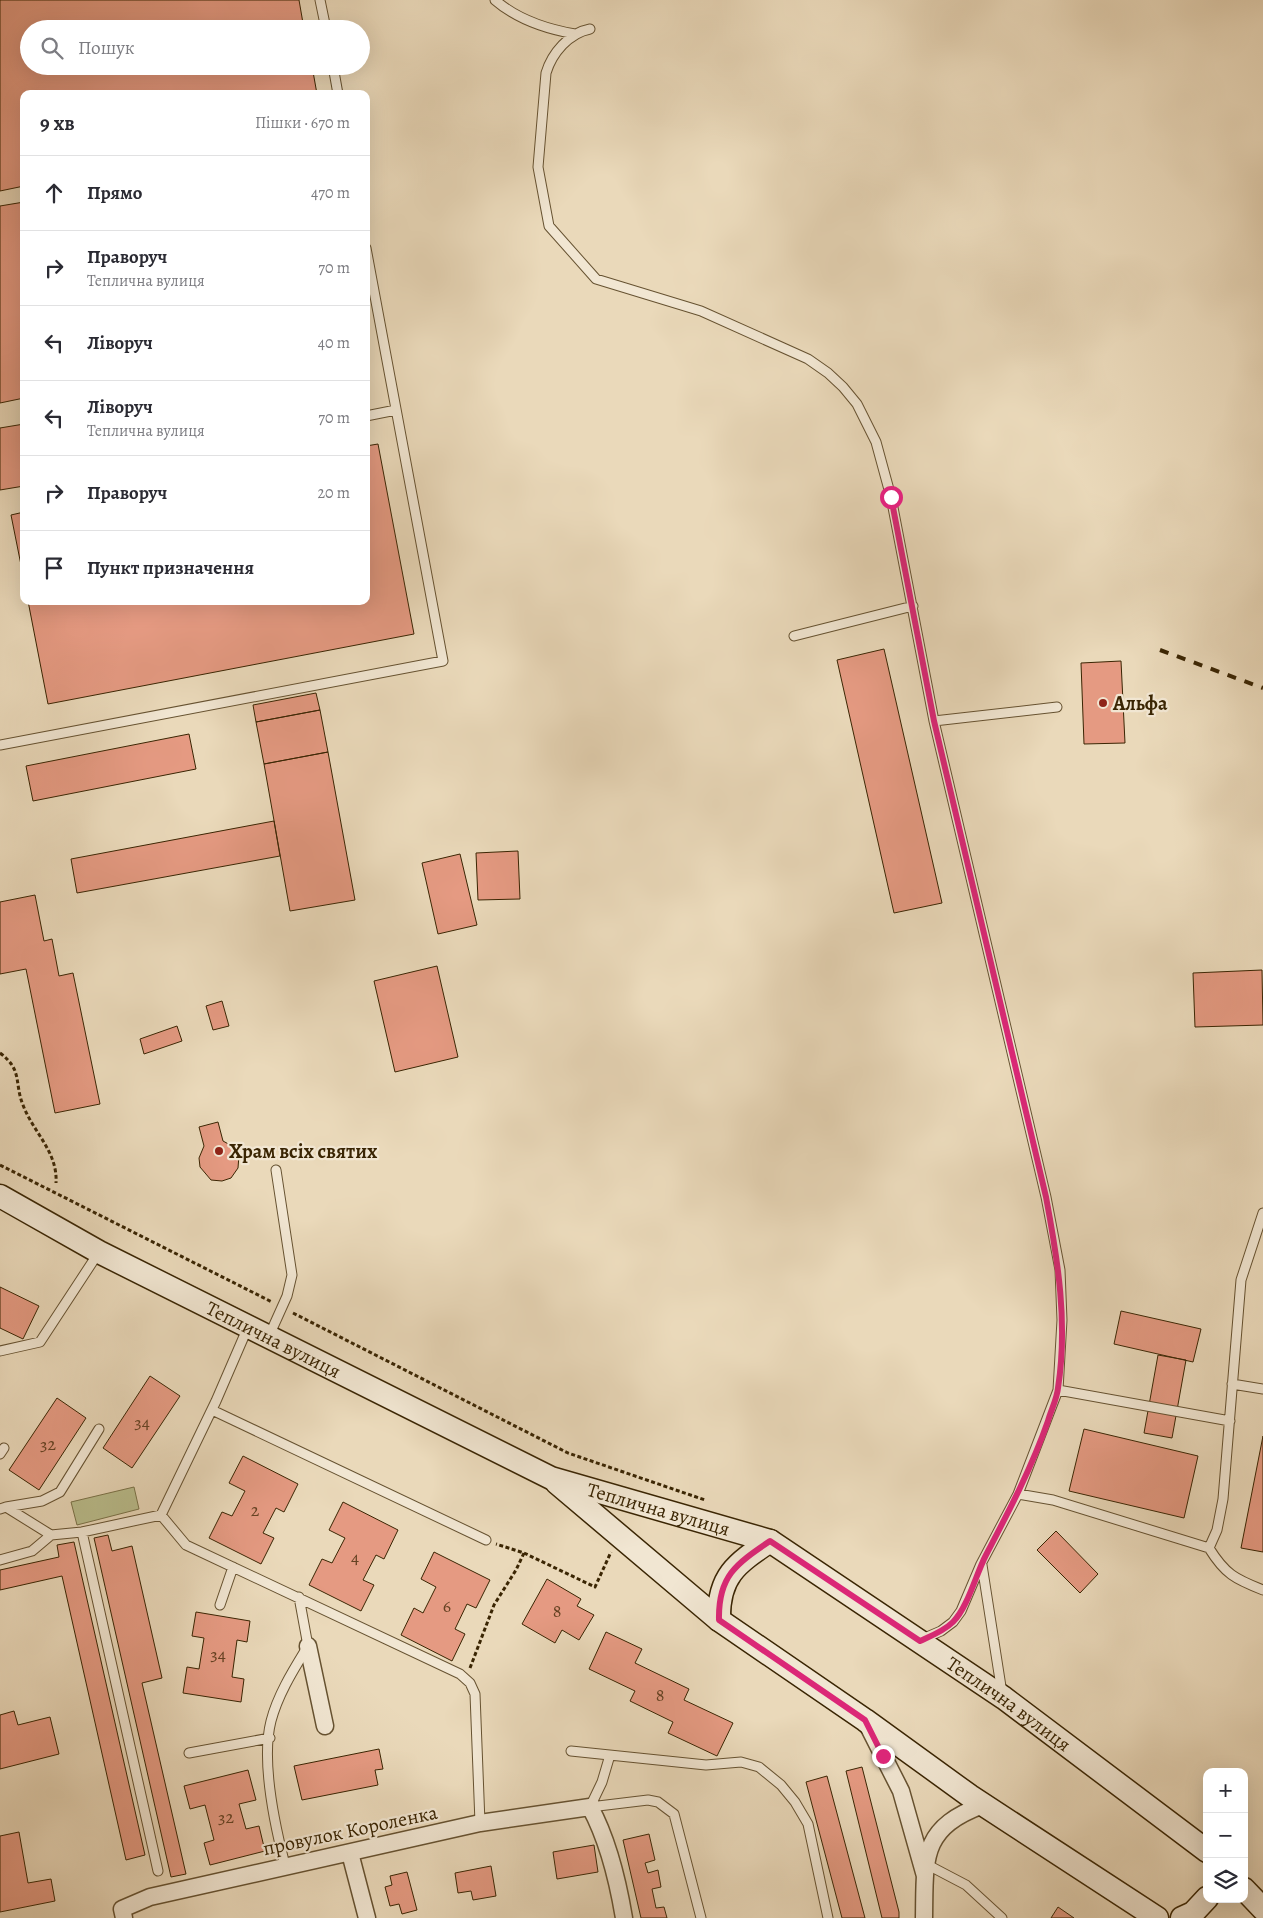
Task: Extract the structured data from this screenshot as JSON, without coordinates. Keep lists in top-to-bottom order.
{
  "streets": {
    "main road": ["Теплична вулиця"],
    "street": ["провулок Короленка"]
  },
  "places": ["Альфа", "Храм всіх святих"],
  "house_numbers": [
    "34",
    "32",
    "2",
    "4",
    "6",
    "8",
    "34",
    "8",
    "32"
  ],
  "page": {
    "search": "Пошук",
    "heading": ["9 хв", "Пішки · 670 m"],
    "list": [
      ["Прямо", "470 m"],
      ["Праворуч", "Теплична вулиця", "70 m"],
      ["Ліворуч", "40 m"],
      ["Ліворуч", "Теплична вулиця", "70 m"],
      ["Праворуч", "20 m"],
      "Пункт призначення"
    ],
    "map_buttons": ["+", "−"]
  }
}
